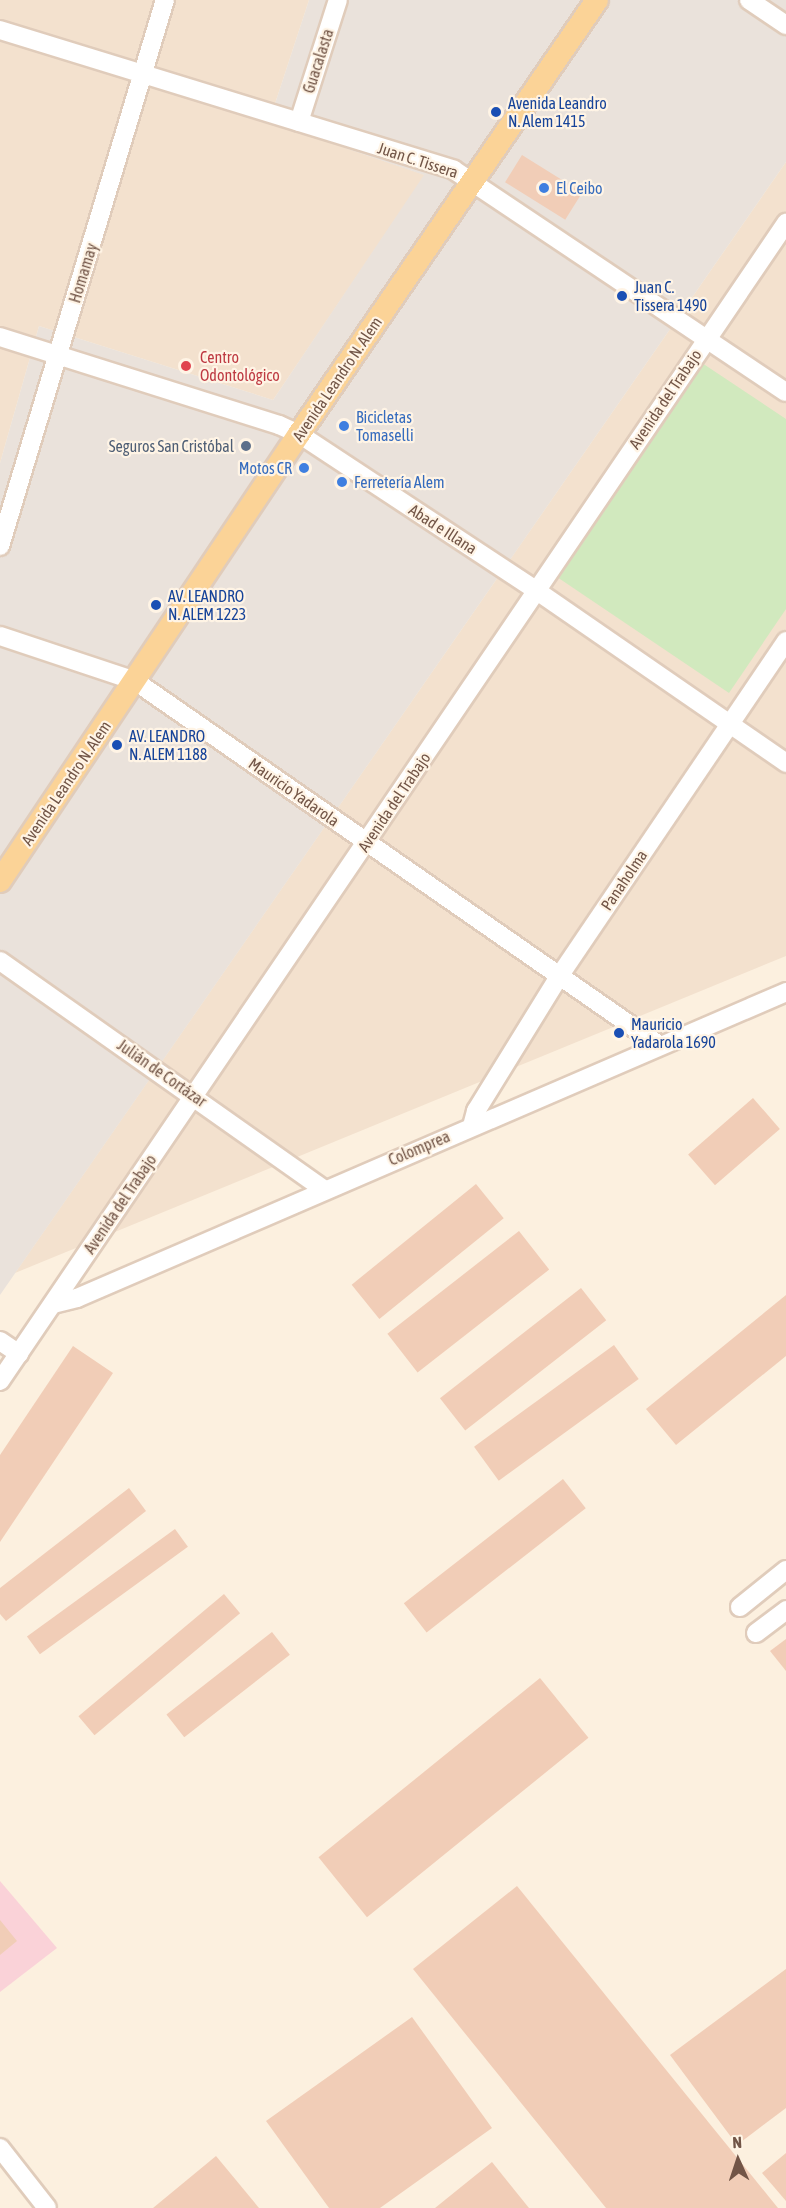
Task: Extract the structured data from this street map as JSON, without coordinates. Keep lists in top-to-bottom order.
{
  "streets": {
    "main road": ["Avenida Leandro N. Alem"],
    "street": [
      "Guacalasta",
      "Juan C. Tissera",
      "Homamay",
      "Avenida del Trabajo",
      "Abad e Illana",
      "Mauricio Yadarola",
      "Panaholma",
      "Julián de Cortázar",
      "Colomprea"
    ]
  },
  "crossings": [
    ["Guacalasta", "Juan C. Tissera"],
    ["Juan C. Tissera", "Homamay"],
    ["Juan C. Tissera", "Avenida Leandro N. Alem"],
    ["Juan C. Tissera", "Avenida del Trabajo"],
    ["Homamay", "Abad e Illana"],
    ["Avenida Leandro N. Alem", "Abad e Illana"],
    ["Avenida Leandro N. Alem", "Mauricio Yadarola"],
    ["Avenida del Trabajo", "Abad e Illana"],
    ["Avenida del Trabajo", "Mauricio Yadarola"],
    ["Avenida del Trabajo", "Julián de Cortázar"],
    ["Avenida del Trabajo", "Colomprea"],
    ["Abad e Illana", "Panaholma"],
    ["Mauricio Yadarola", "Panaholma"],
    ["Mauricio Yadarola", "Colomprea"],
    ["Panaholma", "Colomprea"],
    ["Julián de Cortázar", "Colomprea"]
  ],
  "places": [
    "Avenida Leandro N. Alem 1415",
    "El Ceibo",
    "Juan C. Tissera 1490",
    "Centro Odontológico",
    "Bicicletas Tomaselli",
    "Seguros San Cristóbal",
    "Motos CR",
    "Ferretería Alem",
    "AV. LEANDRO N. ALEM 1223",
    "AV. LEANDRO N. ALEM 1188",
    "Mauricio Yadarola 1690"
  ],
  "north": "top"
}
